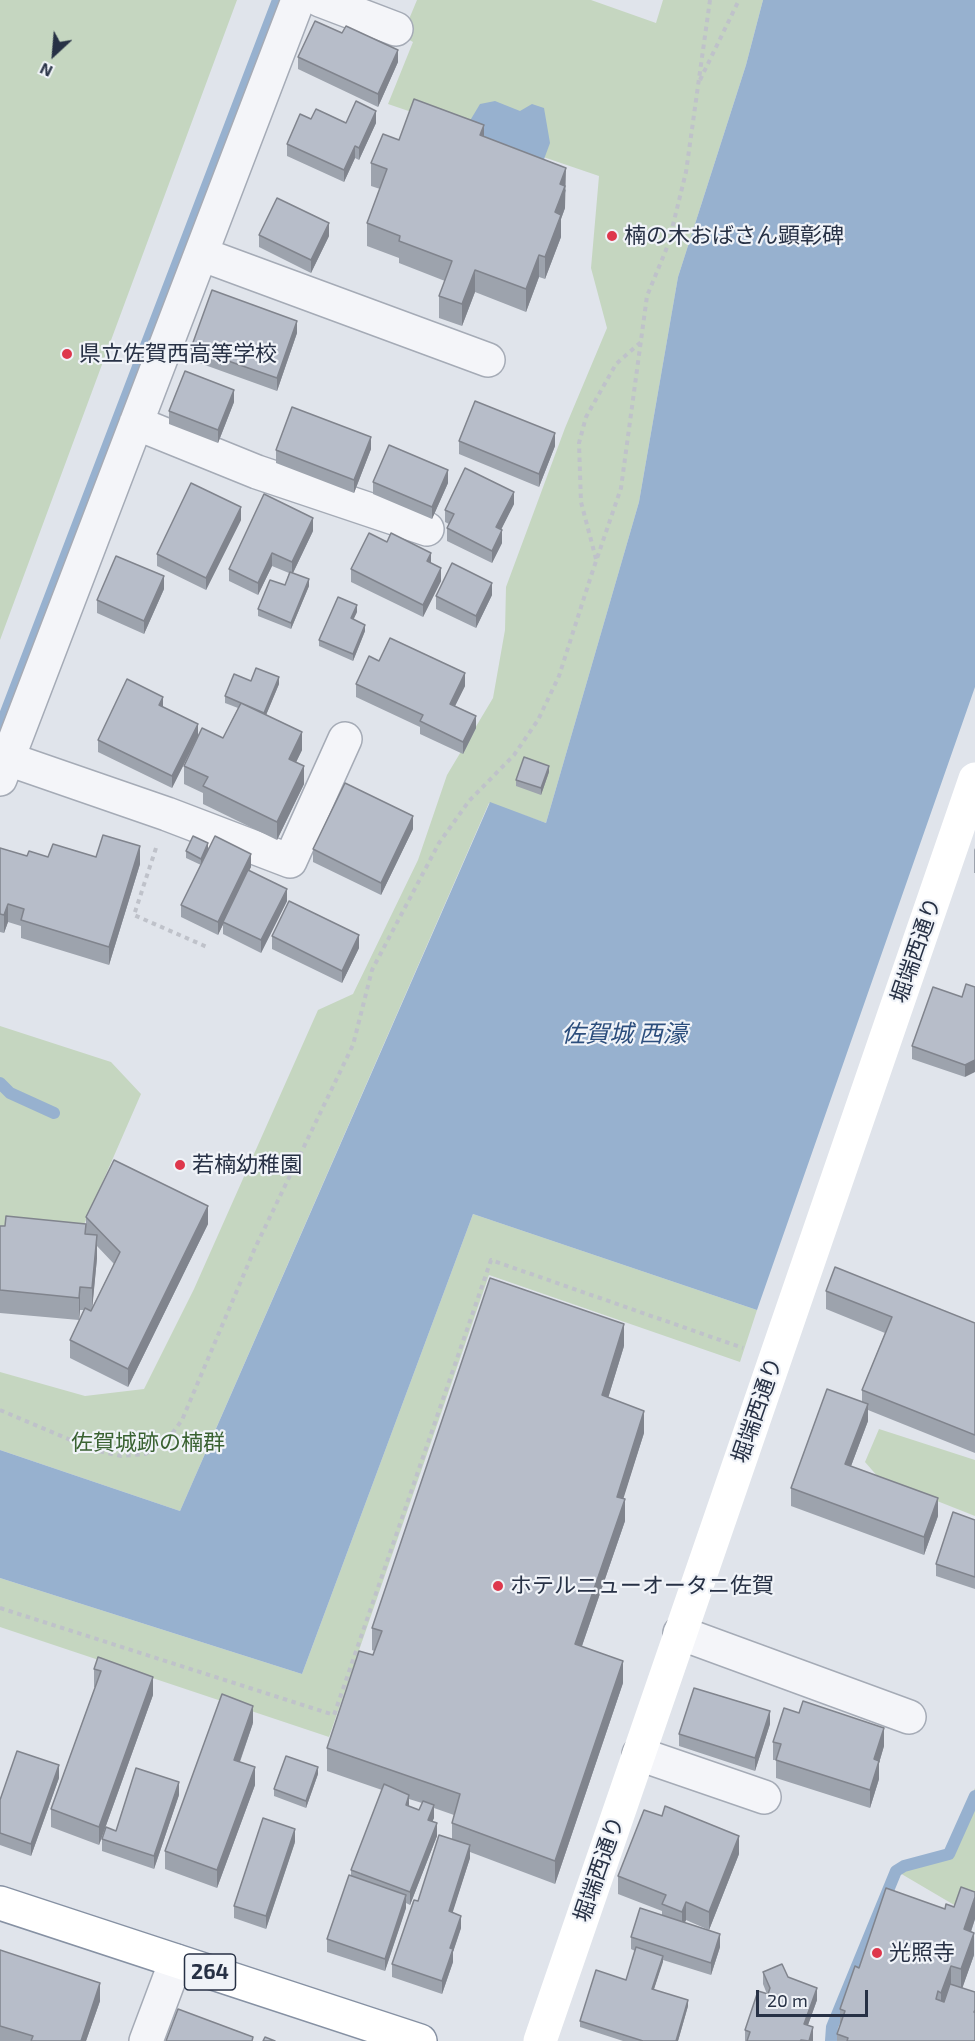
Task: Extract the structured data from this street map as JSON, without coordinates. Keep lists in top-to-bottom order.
{
  "streets": {
    "main road": ["堀端西通り", "264"]
  },
  "water": ["佐賀城 西濠"],
  "parks": ["佐賀城跡の楠群"],
  "places": [
    "楠の木おばさん顕彰碑",
    "県立佐賀西高等学校",
    "若楠幼稚園",
    "ホテルニューオータニ佐賀",
    "光照寺"
  ],
  "scale_bar": "20 m",
  "north": "bottom left"
}
